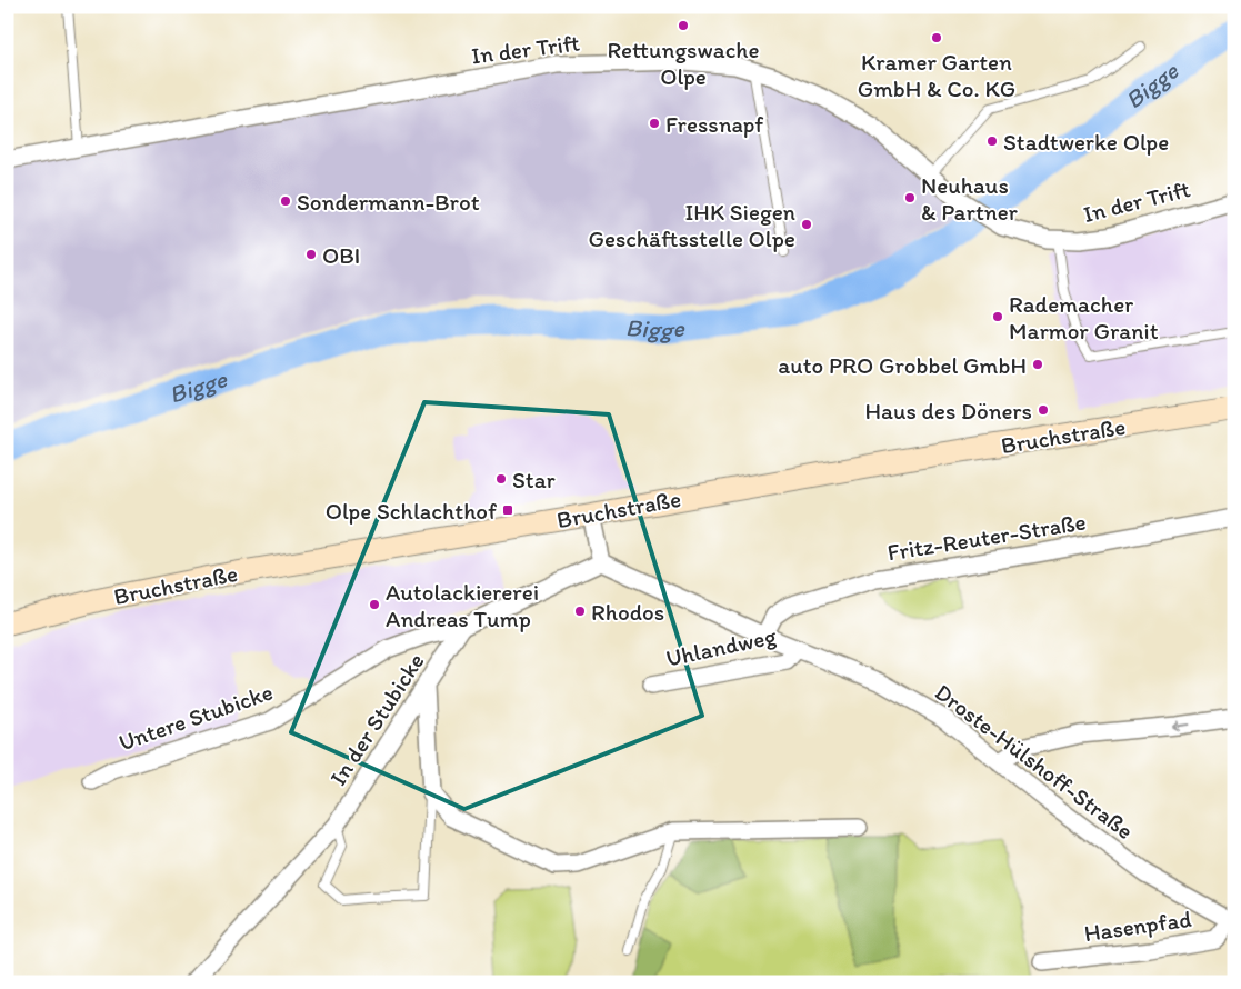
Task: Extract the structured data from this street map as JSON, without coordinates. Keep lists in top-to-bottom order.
{
  "streets": {
    "main road": ["Bruchstraße"],
    "street": [
      "In der Trift",
      "Fritz-Reuter-Straße",
      "Uhlandweg",
      "Untere Stubicke",
      "In der Stubicke",
      "Droste-Hülshoff-Straße",
      "Hasenpfad"
    ]
  },
  "crossings": [
    ["Fritz-Reuter-Straße", "Droste-Hülshoff-Straße"],
    ["Uhlandweg", "Droste-Hülshoff-Straße"],
    ["Untere Stubicke", "In der Stubicke"],
    ["Droste-Hülshoff-Straße", "Hasenpfad"]
  ],
  "water": ["Bigge"],
  "places": {
    "other": [
      "Rettungswache Olpe",
      "Kramer Garten GmbH & Co. KG",
      "Fressnapf",
      "Stadtwerke Olpe",
      "Neuhaus & Partner",
      "Sondermann-Brot",
      "IHK Siegen Geschäftsstelle Olpe",
      "OBI",
      "Rademacher Marmor Granit",
      "auto PRO Grobbel GmbH",
      "Haus des Döners",
      "Star",
      "Autolackiererei Andreas Tump",
      "Rhodos"
    ],
    "transit": ["Olpe Schlachthof"]
  }
}
